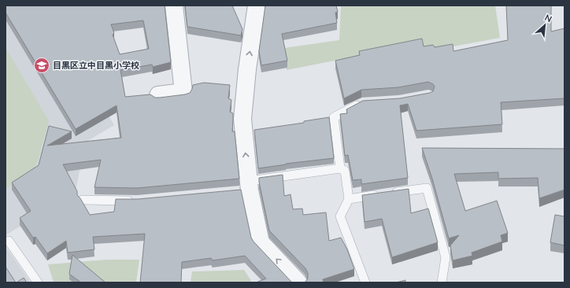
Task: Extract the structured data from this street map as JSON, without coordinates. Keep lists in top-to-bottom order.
{
  "places": {
    "school or university": ["目黒区立中目黒小学校"]
  },
  "north": "top right"
}
